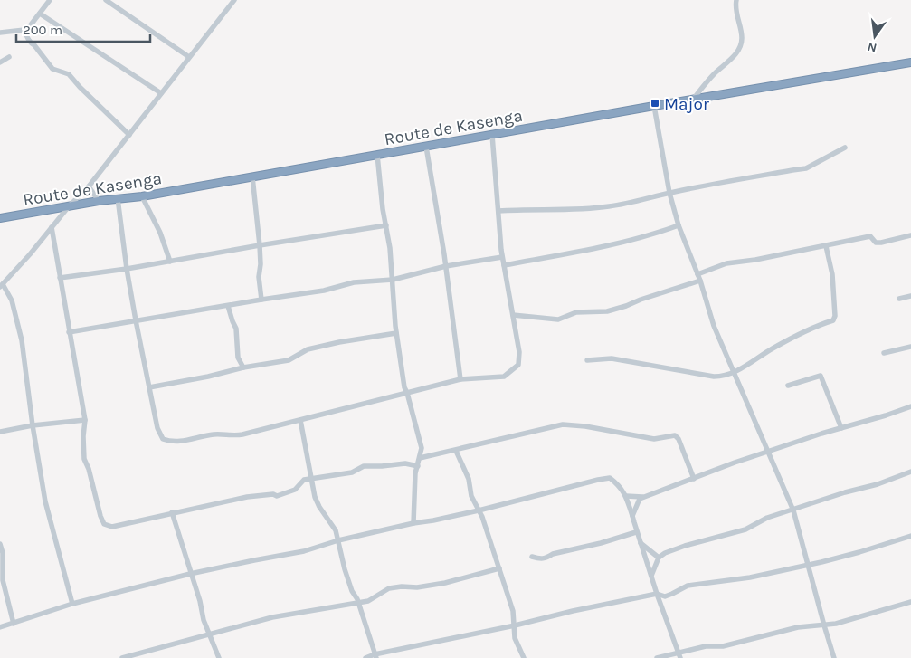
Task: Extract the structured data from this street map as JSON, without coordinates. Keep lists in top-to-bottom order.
{
  "streets": {
    "highway": ["Route de Kasenga"]
  },
  "places": {
    "transit": ["Major"]
  },
  "scale_bar": "200 m",
  "north": "bottom"
}
